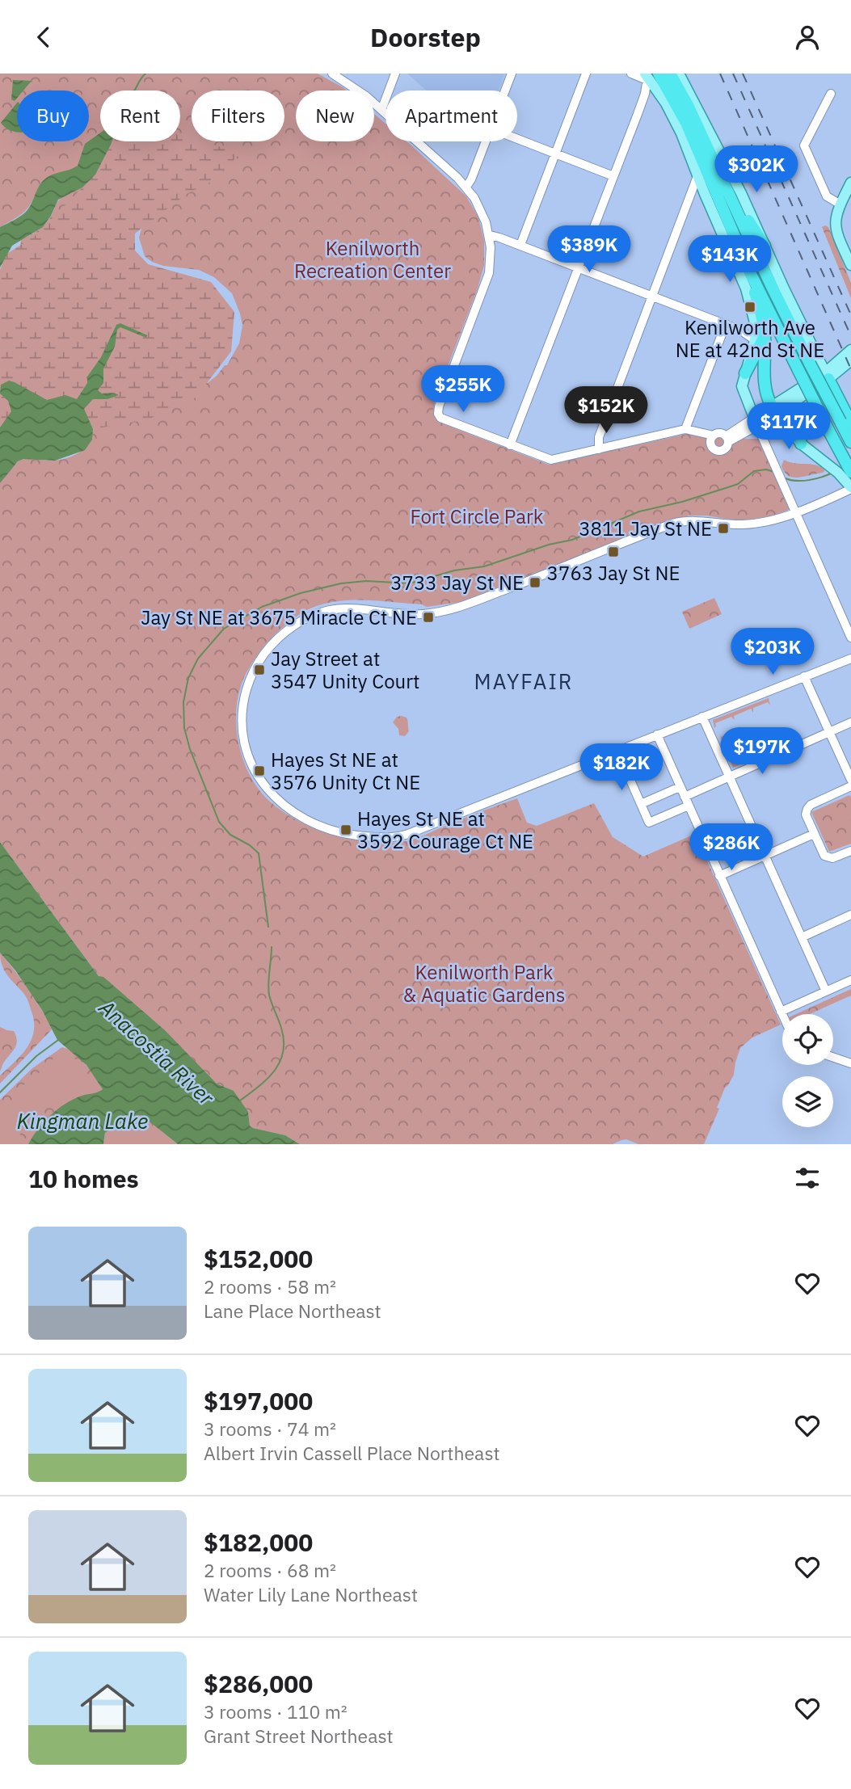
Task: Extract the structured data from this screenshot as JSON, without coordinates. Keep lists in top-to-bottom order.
{
  "districts": ["MAYFAIR"],
  "water": ["Anacostia River", "Kingman Lake"],
  "parks": ["Kenilworth Recreation Center", "Fort Circle Park", "Kenilworth Park & Aquatic Gardens"],
  "places": {
    "transit": [
      "Kenilworth Ave NE at 42nd St NE",
      "3811 Jay St NE",
      "3763 Jay St NE",
      "3733 Jay St NE",
      "Jay St NE at 3675 Miracle Ct NE",
      "Jay Street at 3547 Unity Court",
      "Hayes St NE at 3576 Unity Ct NE",
      "Hayes St NE at 3592 Courage Ct NE"
    ]
  },
  "page": {
    "header": "Doorstep",
    "chip": [
      "Buy",
      "Rent",
      "Filters",
      "New",
      "Apartment"
    ],
    "price": [
      "$302K",
      "$389K",
      "$143K",
      "$255K",
      "$152K",
      "$117K",
      "$203K",
      "$197K",
      "$182K",
      "$286K"
    ],
    "heading": "10 homes",
    "list": [
      {
        "name": "$152,000",
        "note": "2 rooms · 58 m² · Lane Place Northeast"
      },
      {
        "name": "$197,000",
        "note": "3 rooms · 74 m² · Albert Irvin Cassell Place Northeast"
      },
      {
        "name": "$182,000",
        "note": "2 rooms · 68 m² · Water Lily Lane Northeast"
      },
      {
        "name": "$286,000",
        "note": "3 rooms · 110 m² · Grant Street Northeast"
      }
    ]
  }
}
